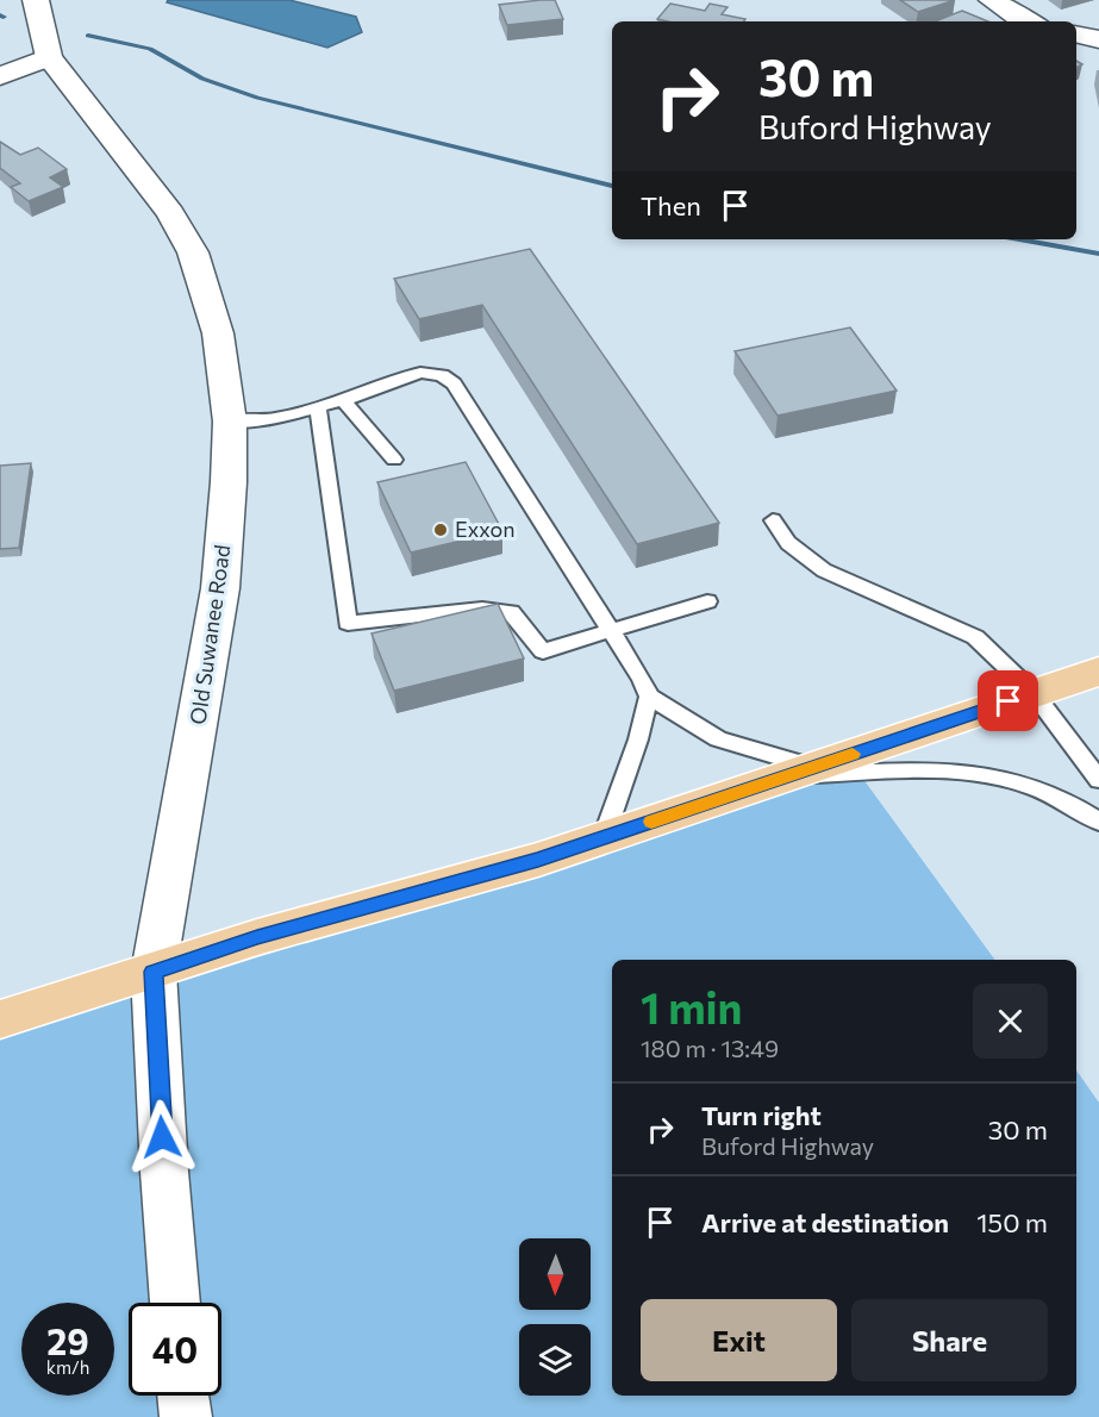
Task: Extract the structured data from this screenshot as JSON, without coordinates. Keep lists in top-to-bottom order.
{
  "streets": {
    "street": ["Old Suwanee Road"]
  },
  "places": ["Exxon"],
  "north": "bottom",
  "page": {
    "turn": ["30 m", "Buford Highway"],
    "then": "Then",
    "heading": ["1 min", "180 m · 13:49"],
    "list": [
      {
        "name": "Turn right",
        "note": "Buford Highway",
        "value": "30 m"
      },
      {
        "name": "Arrive at destination",
        "value": "150 m"
      }
    ],
    "buttons": ["Exit", "Share"],
    "speed": "29 km/h",
    "limit": "40"
  }
}
